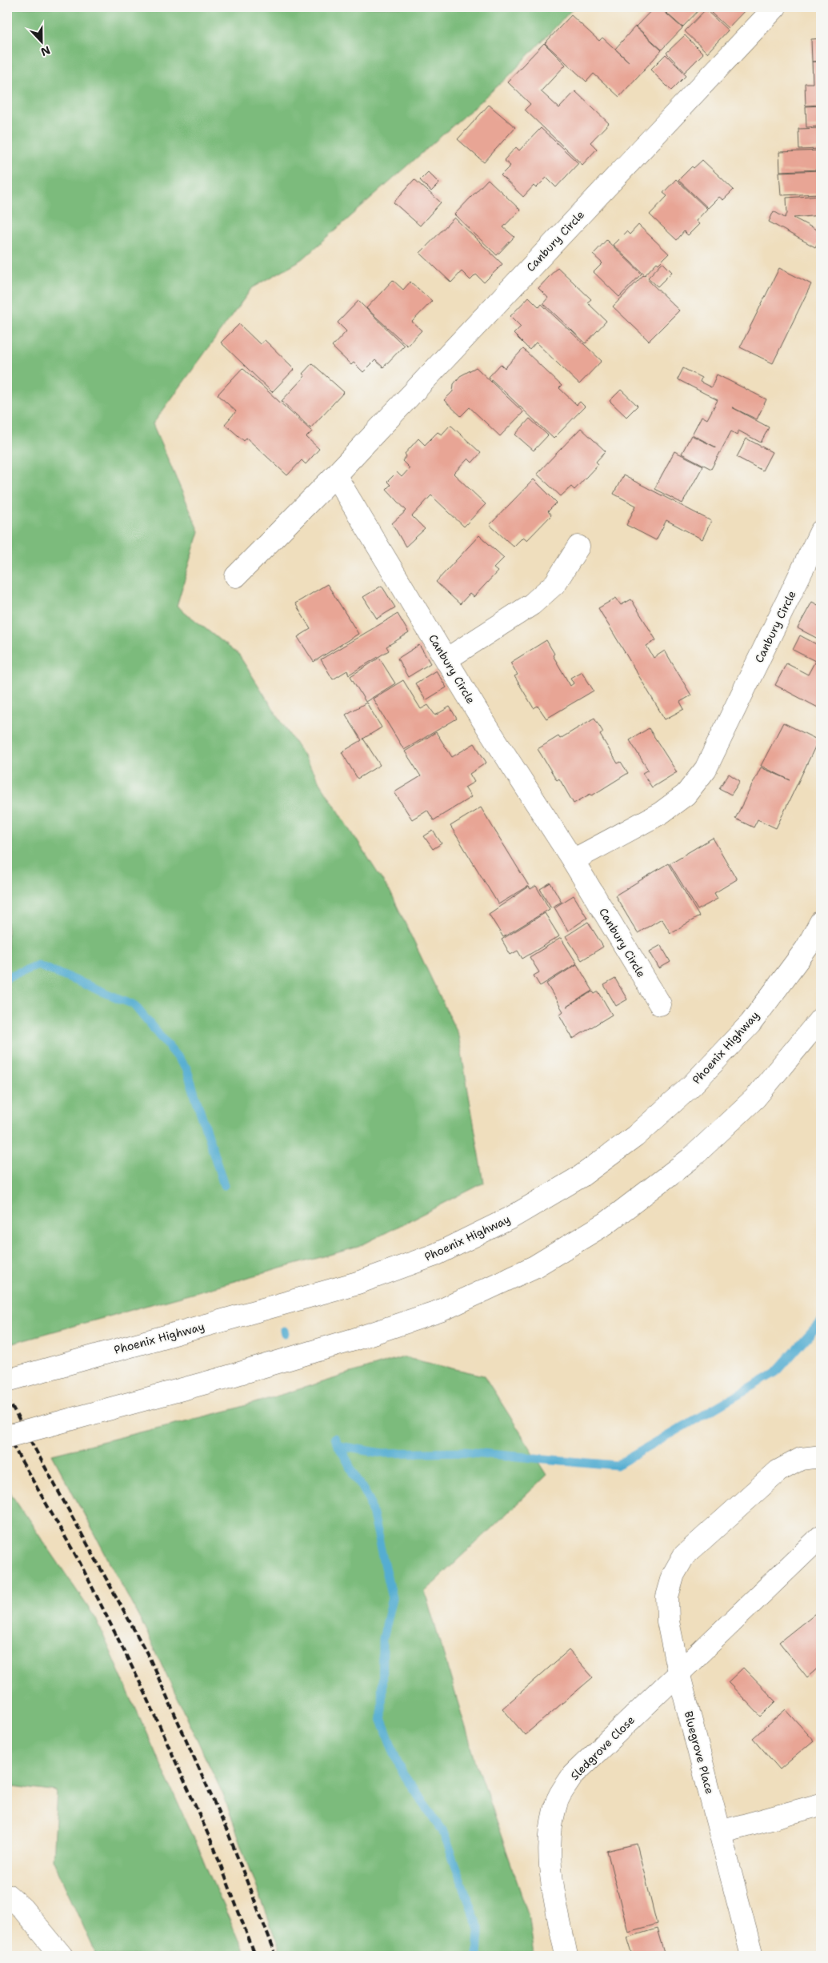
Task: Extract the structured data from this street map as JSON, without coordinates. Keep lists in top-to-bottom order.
{
  "streets": {
    "street": [
      "Canbury Circle",
      "Phoenix Highway",
      "Sledgrove Close",
      "Bluegrove Place"
    ]
  },
  "crossings": [
    ["Sledgrove Close", "Bluegrove Place"]
  ],
  "north": "bottom"
}
